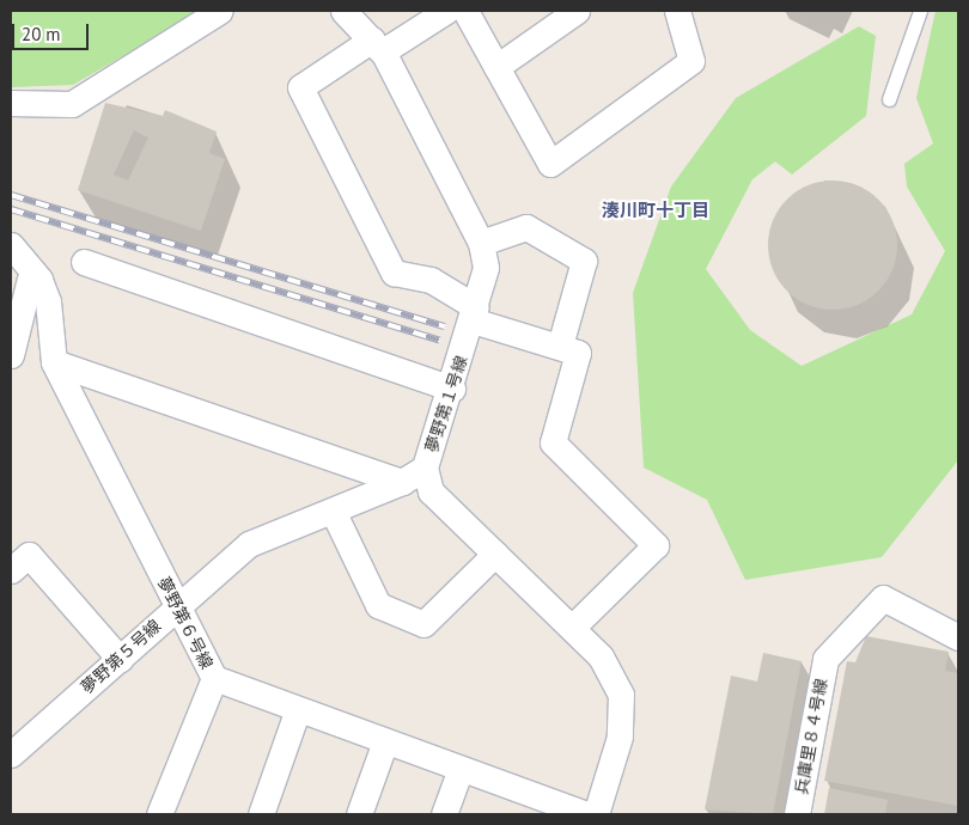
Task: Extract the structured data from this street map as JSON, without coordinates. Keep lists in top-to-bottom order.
{
  "streets": {
    "street": [
      "夢野第１号線",
      "夢野第６号線",
      "夢野第５号線",
      "兵庫里８４号線"
    ]
  },
  "crossings": [
    ["夢野第１号線", "夢野第５号線"],
    ["夢野第６号線", "夢野第５号線"]
  ],
  "districts": ["湊川町十丁目"],
  "scale_bar": "20 m"
}
